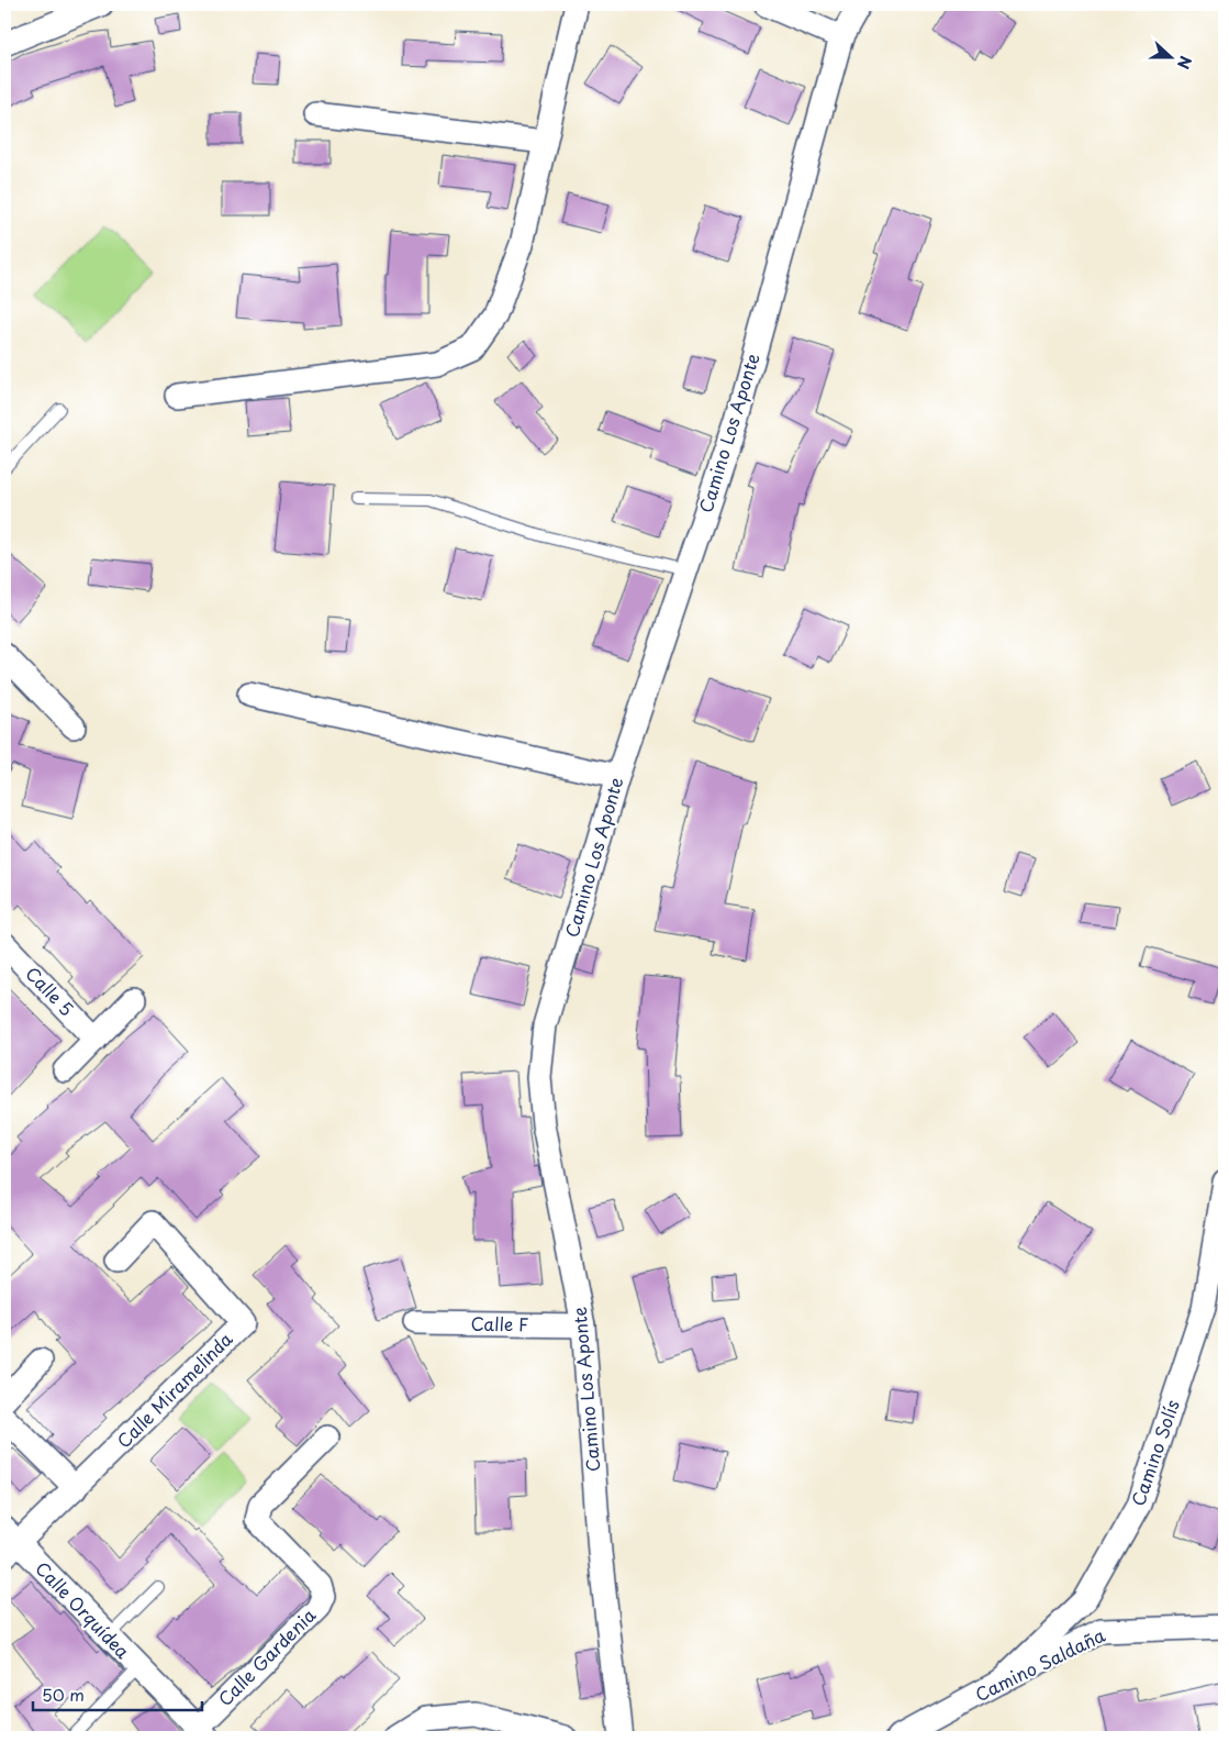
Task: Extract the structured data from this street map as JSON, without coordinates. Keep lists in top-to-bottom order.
{
  "streets": {
    "street": [
      "Camino Los Aponte",
      "Calle 5",
      "Calle F",
      "Calle Miramelinda",
      "Camino Solís",
      "Calle Orquídea",
      "Calle Gardenia",
      "Camino Saldaña"
    ]
  },
  "crossings": [
    ["Camino Los Aponte", "Calle F"],
    ["Calle Miramelinda", "Calle Orquídea"],
    ["Camino Solís", "Camino Saldaña"],
    ["Calle Orquídea", "Calle Gardenia"]
  ],
  "scale_bar": "50 m",
  "north": "right"
}
